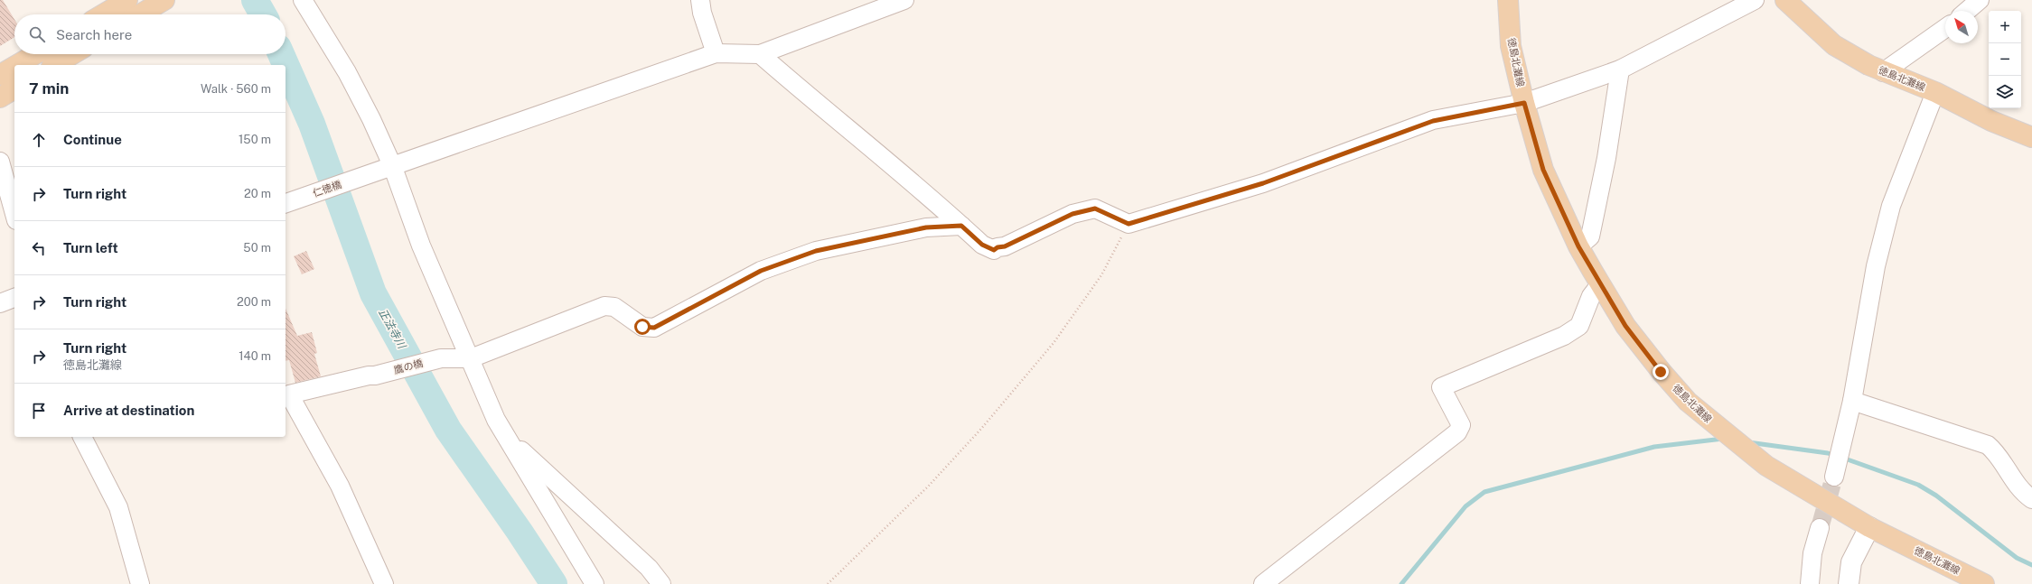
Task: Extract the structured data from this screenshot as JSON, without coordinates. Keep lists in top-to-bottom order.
{
  "streets": {
    "main road": ["徳島北灘線"],
    "street": ["仁徳橋", "鷹の橋"]
  },
  "water": ["正法寺川"],
  "north": "top left",
  "page": {
    "map_buttons": ["+", "−"],
    "search": "Search here",
    "heading": ["7 min", "Walk · 560 m"],
    "list": [
      ["Continue", "150 m"],
      ["Turn right", "20 m"],
      ["Turn left", "50 m"],
      ["Turn right", "200 m"],
      ["Turn right", "徳島北灘線", "140 m"],
      "Arrive at destination"
    ]
  }
}
